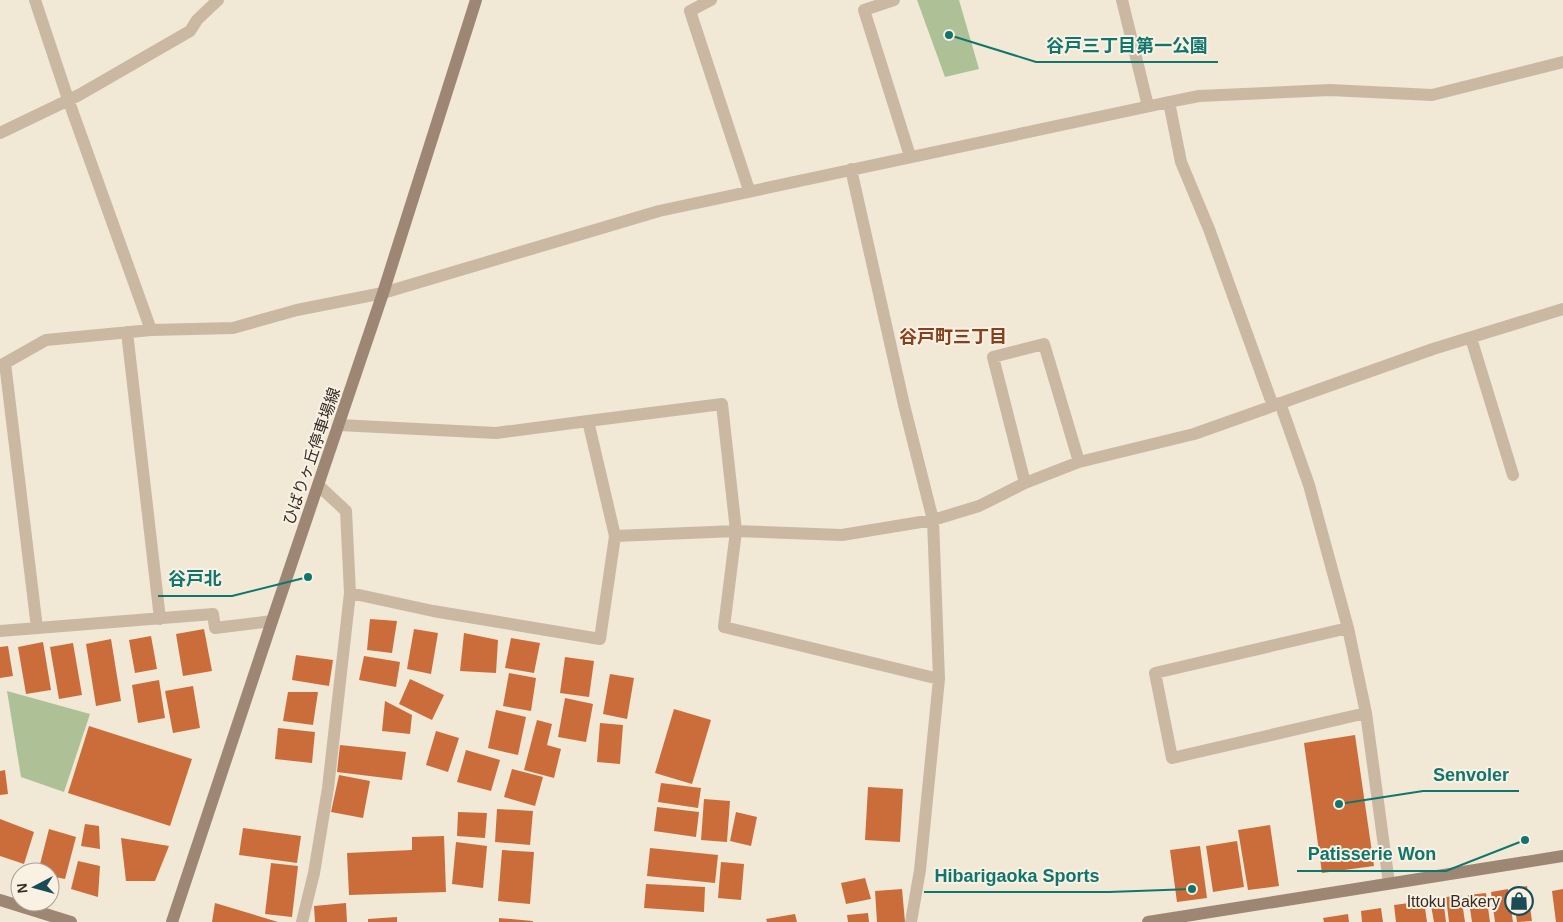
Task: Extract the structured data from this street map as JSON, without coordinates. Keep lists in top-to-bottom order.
{
  "streets": {
    "main road": ["ひばりヶ丘停車場線"]
  },
  "districts": ["谷戸町三丁目"],
  "places": {
    "other": [
      "谷戸三丁目第一公園",
      "谷戸北",
      "Senvoler",
      "Patisserie Won",
      "Hibarigaoka Sports"
    ],
    "shop": ["Ittoku Bakery"]
  },
  "north": "left"
}
